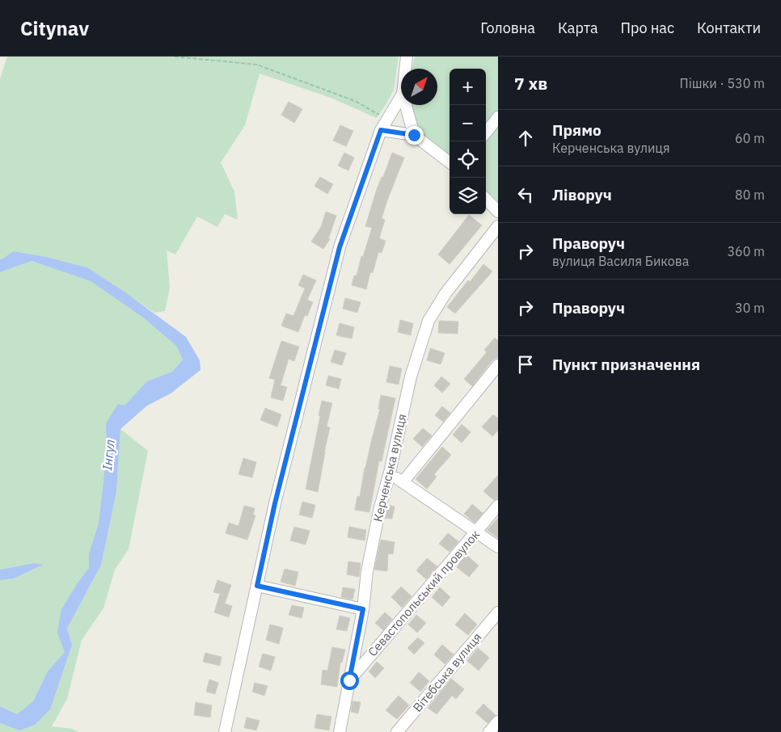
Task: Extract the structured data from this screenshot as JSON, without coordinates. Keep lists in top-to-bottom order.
{
  "streets": {
    "street": ["Керченська вулиця", "Севастопольський провулок", "Вітебська вулиця"]
  },
  "crossings": [
    ["Керченська вулиця", "Севастопольський провулок"]
  ],
  "water": ["Інгул"],
  "north": "top right",
  "page": {
    "header": "Citynav",
    "nav": [
      "Головна",
      "Карта",
      "Про нас",
      "Контакти"
    ],
    "heading": ["7 хв", "Пішки · 530 m"],
    "map_buttons": ["+", "−"],
    "list": [
      ["Прямо", "Керченська вулиця", "60 m"],
      ["Ліворуч", "80 m"],
      ["Праворуч", "вулиця Василя Бикова", "360 m"],
      ["Праворуч", "30 m"],
      "Пункт призначення"
    ]
  }
}
